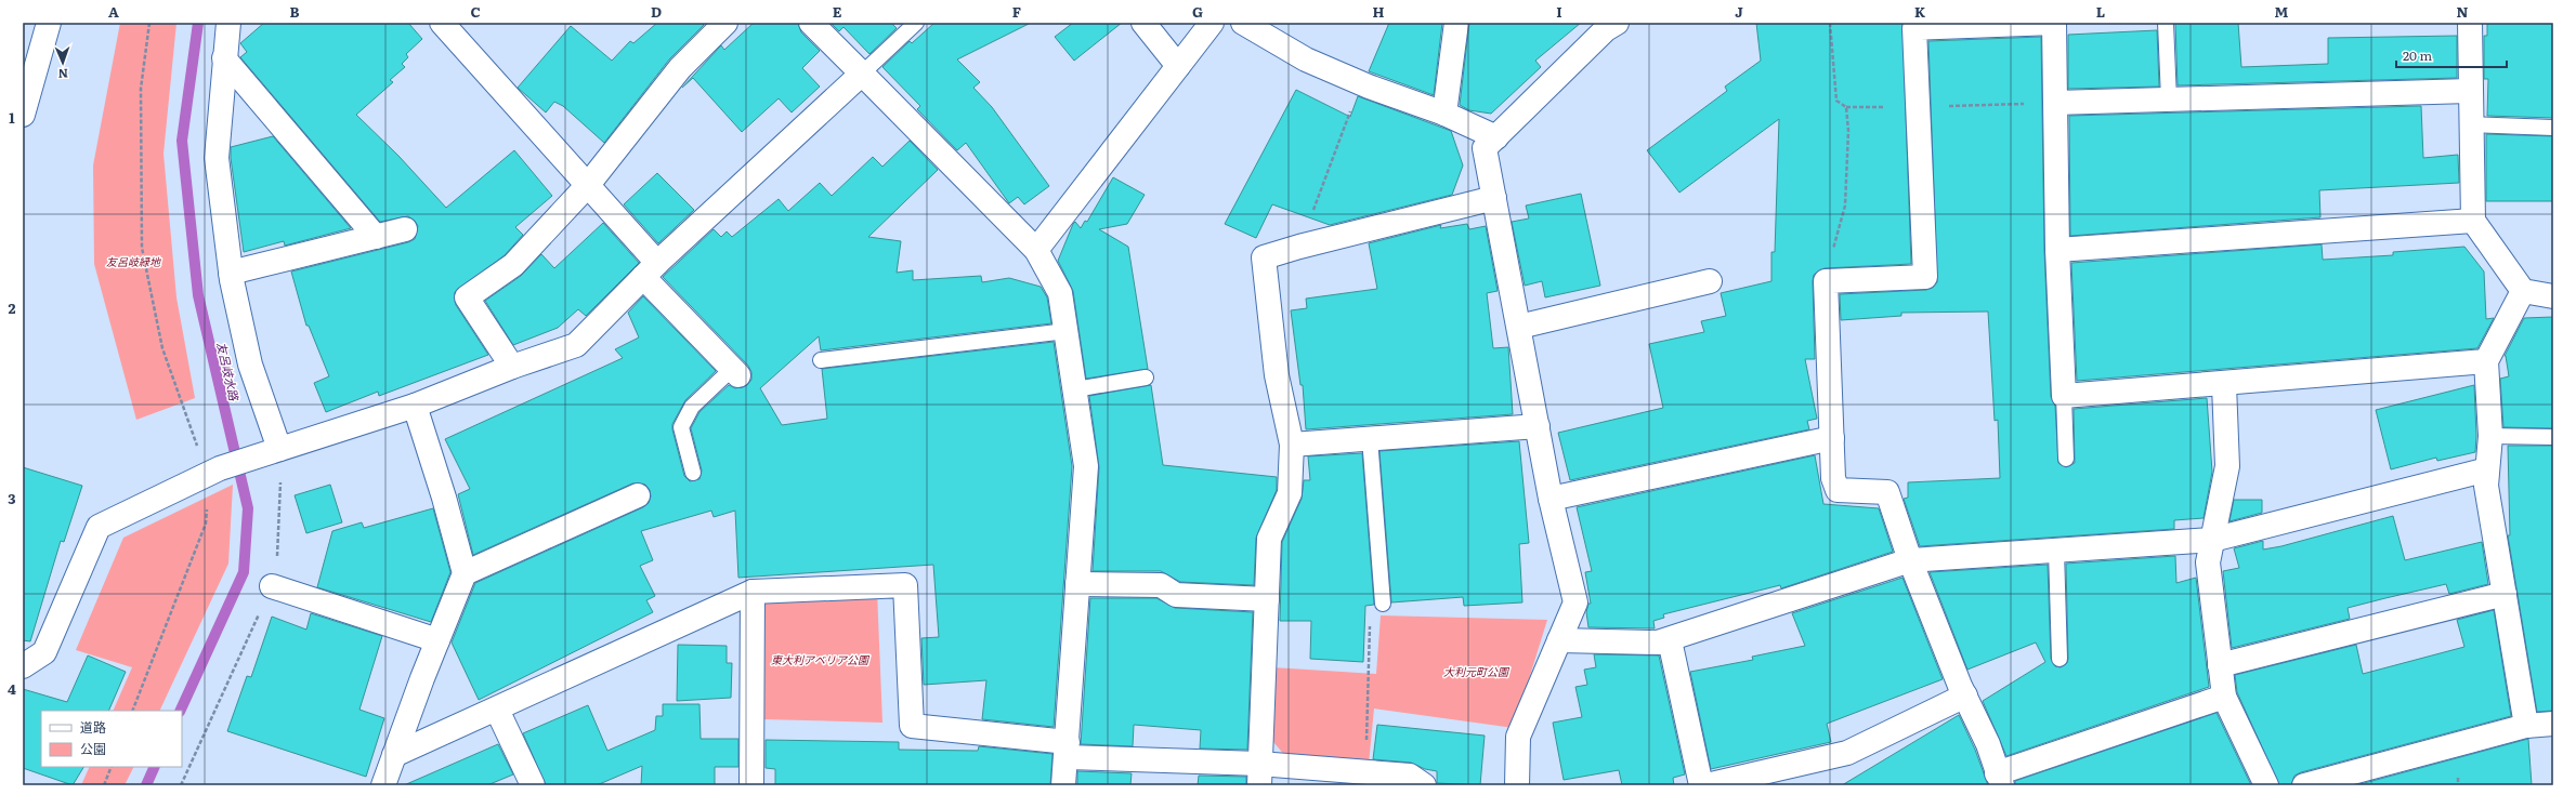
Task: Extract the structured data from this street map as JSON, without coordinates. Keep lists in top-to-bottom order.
{
  "water": ["友呂岐水路"],
  "parks": ["友呂岐緑地", "東大利アベリア公園", "大利元町公園"],
  "legend": ["道路", "公園"],
  "scale_bar": "20 m",
  "north": "bottom",
  "grid": {
    "columns": [
      "A",
      "B",
      "C",
      "D",
      "E",
      "F",
      "G",
      "H",
      "I",
      "J",
      "K",
      "L",
      "M",
      "N"
    ],
    "rows": [
      "1",
      "2",
      "3",
      "4"
    ]
  }
}
